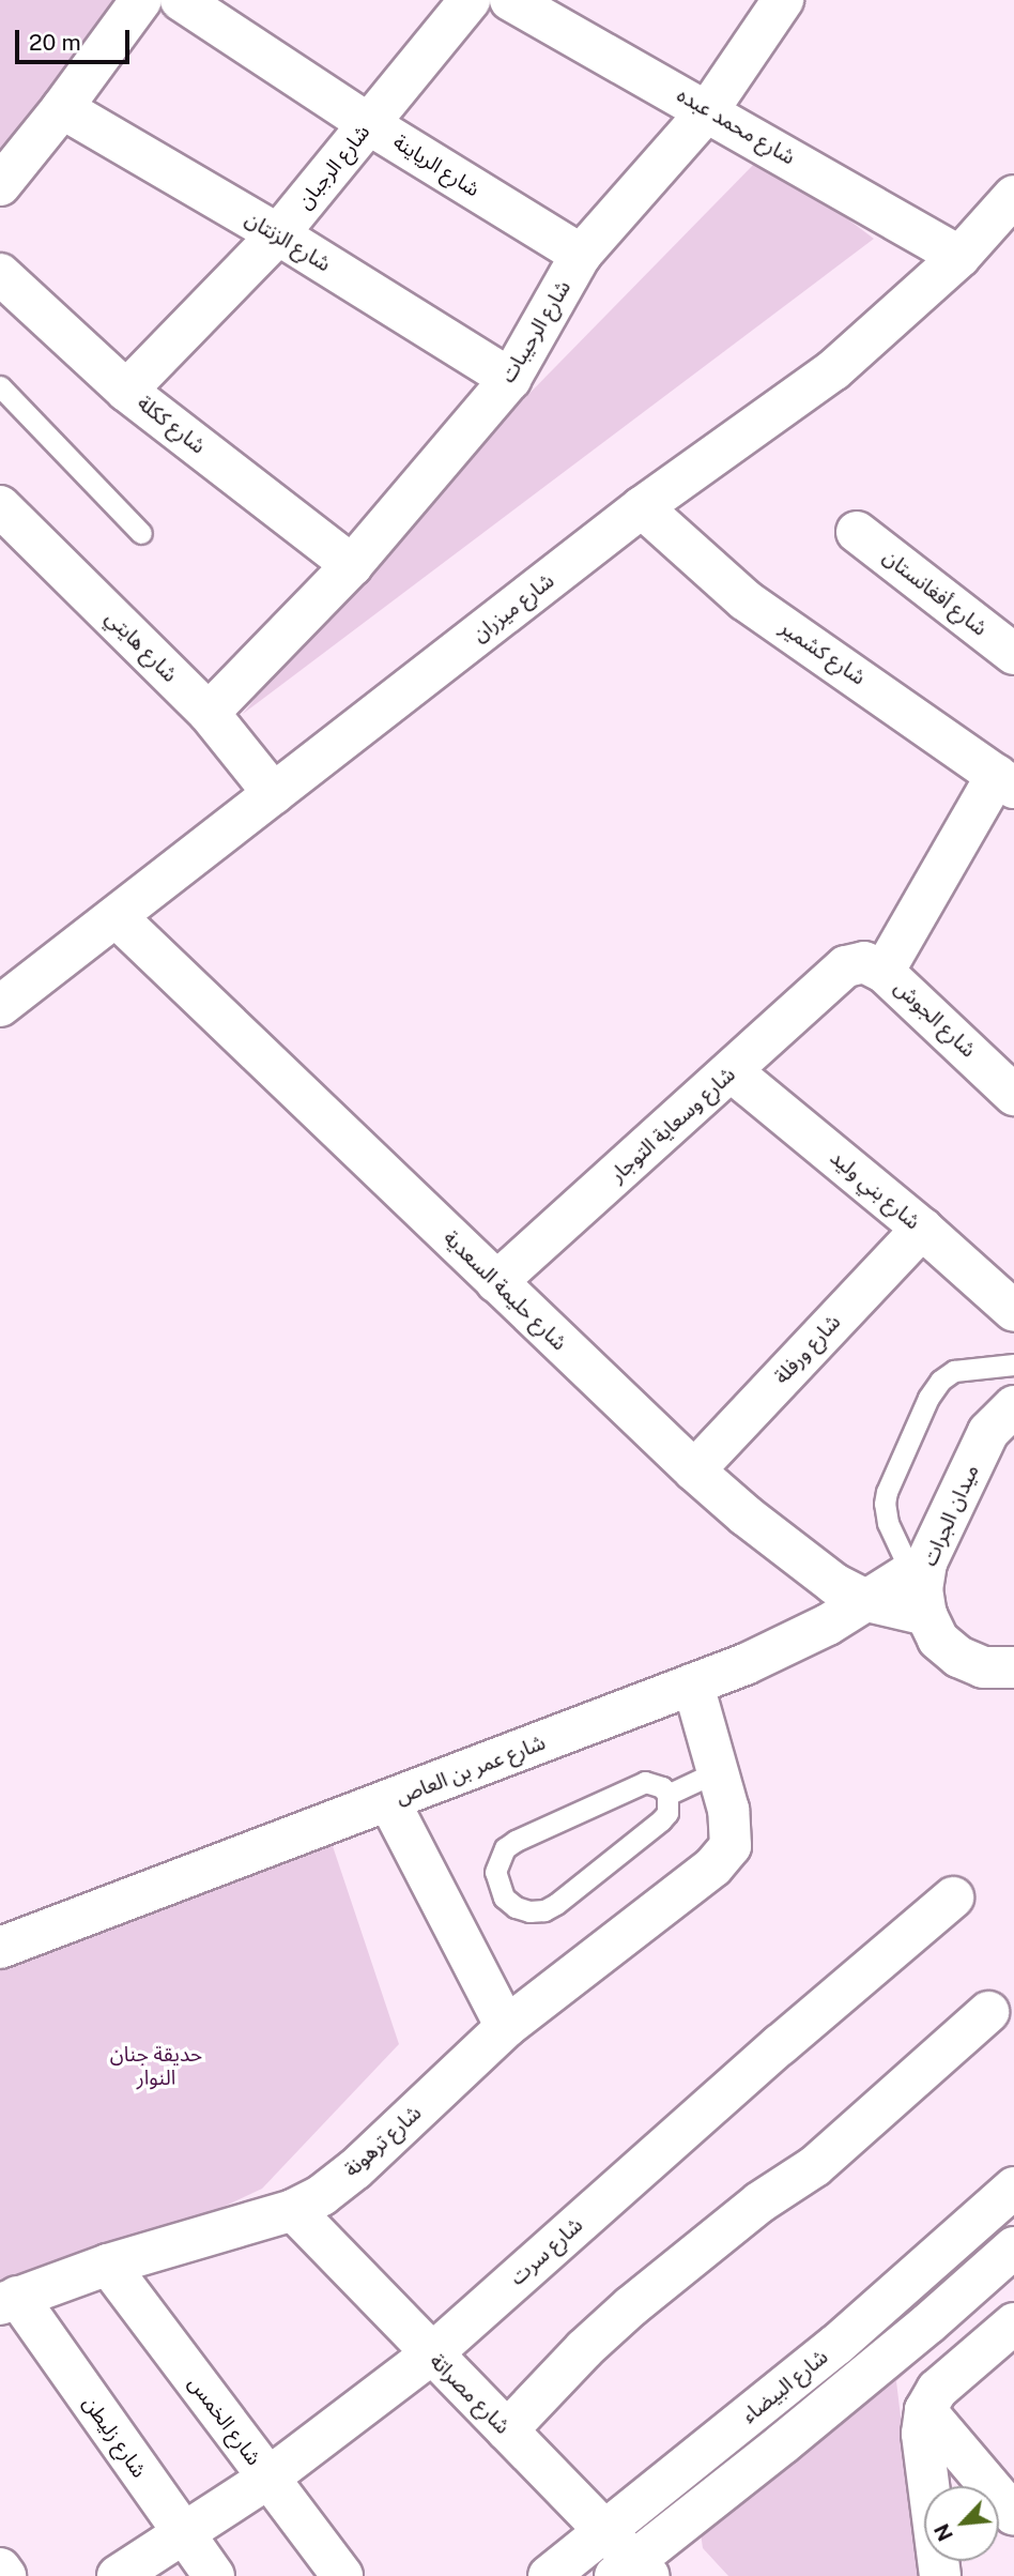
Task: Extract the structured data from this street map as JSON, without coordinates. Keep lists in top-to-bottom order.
{
  "streets": {
    "street": [
      "شارع محمد عبده",
      "شارع الرياينة",
      "شارع الرجبان",
      "شارع الزنتان",
      "شارع الرحيبات",
      "شارع ككلة",
      "شارع أفغانستان",
      "شارع ميزران",
      "شارع هايتي",
      "شارع كشمير",
      "شارع الجوش",
      "شارع وسعاية التوجار",
      "شارع بني وليد",
      "شارع حليمة السعدية",
      "شارع ورفلة",
      "ميدان الجرات",
      "شارع عمر بن العاص",
      "شارع ترهونة",
      "شارع سرت",
      "شارع البيضاء",
      "شارع مصراتة",
      "شارع الخمس",
      "شارع زليطن"
    ]
  },
  "crossings": [
    ["شارع محمد عبده", "شارع الرحيبات"],
    ["شارع محمد عبده", "شارع ميزران"],
    ["شارع الرياينة", "شارع الرجبان"],
    ["شارع الرياينة", "شارع الرحيبات"],
    ["شارع الرجبان", "شارع الزنتان"],
    ["شارع الرجبان", "شارع ككلة"],
    ["شارع الزنتان", "شارع الرحيبات"],
    ["شارع الرحيبات", "شارع ككلة"],
    ["شارع الرحيبات", "شارع هايتي"],
    ["شارع ميزران", "شارع هايتي"],
    ["شارع ميزران", "شارع كشمير"],
    ["شارع ميزران", "شارع حليمة السعدية"],
    ["شارع كشمير", "شارع وسعاية التوجار"],
    ["شارع الجوش", "شارع وسعاية التوجار"],
    ["شارع وسعاية التوجار", "شارع بني وليد"],
    ["شارع وسعاية التوجار", "شارع حليمة السعدية"],
    ["شارع بني وليد", "شارع ورفلة"],
    ["شارع حليمة السعدية", "شارع ورفلة"],
    ["شارع حليمة السعدية", "ميدان الجرات"],
    ["شارع حليمة السعدية", "شارع عمر بن العاص"],
    ["ميدان الجرات", "شارع عمر بن العاص"],
    ["شارع ترهونة", "شارع مصراتة"],
    ["شارع ترهونة", "شارع الخمس"],
    ["شارع ترهونة", "شارع زليطن"],
    ["شارع سرت", "شارع مصراتة"],
    ["شارع سرت", "شارع الخمس"],
    ["شارع سرت", "شارع زليطن"],
    ["شارع البيضاء", "شارع مصراتة"]
  ],
  "parks": ["حديقة جنان النوار"],
  "scale_bar": "20 m",
  "north": "bottom left"
}
